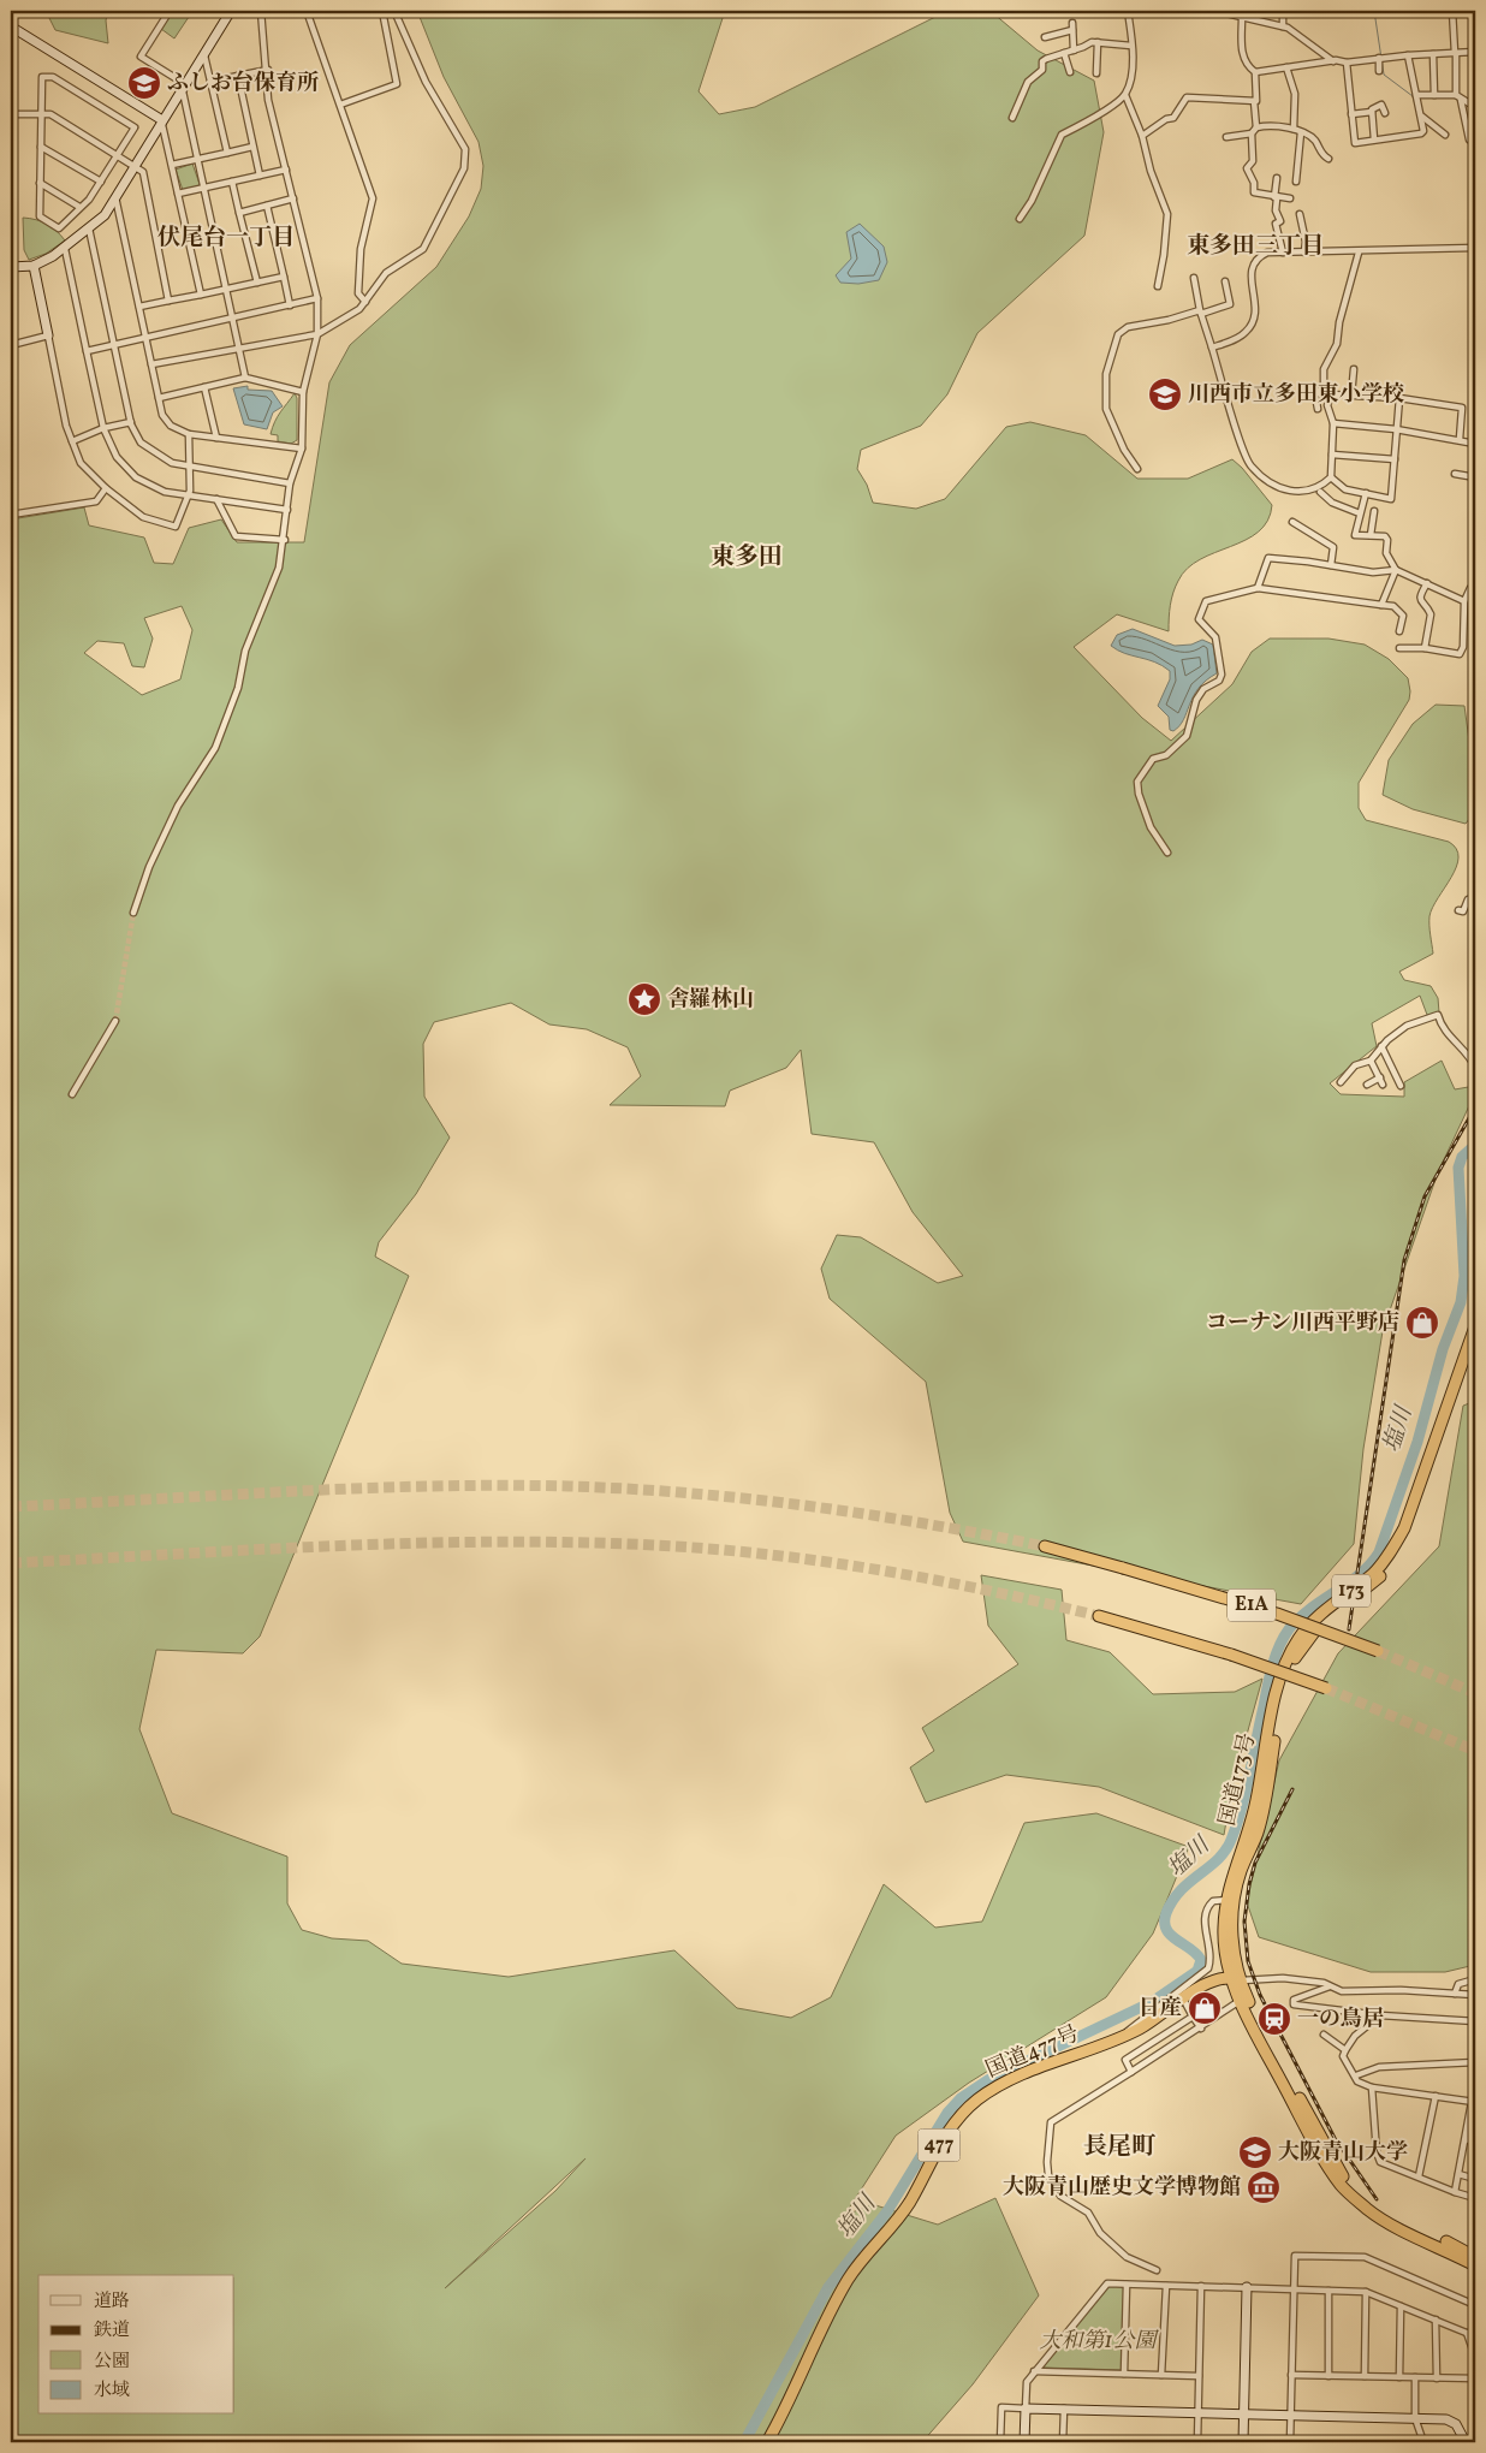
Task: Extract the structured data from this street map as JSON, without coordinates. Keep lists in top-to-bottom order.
{
  "streets": {
    "highway": [
      "173",
      "E1A",
      "国道173号",
      "国道477号",
      "477"
    ]
  },
  "crossings": [
    ["国道173号", "国道477号"]
  ],
  "districts": [
    "伏尾台一丁目",
    "東多田三丁目",
    "東多田",
    "長尾町"
  ],
  "water": ["塩川"],
  "parks": ["大和第1公園"],
  "places": {
    "school or university": ["ふしお台保育所", "川西市立多田東小学校", "大阪青山大学"],
    "place": ["舎羅林山"],
    "shop": ["コーナン川西平野店", "日産"],
    "station": ["一の鳥居"],
    "museum": ["大阪青山歴史文学博物館"]
  },
  "legend": [
    "道路",
    "鉄道",
    "公園",
    "水域"
  ]
}
